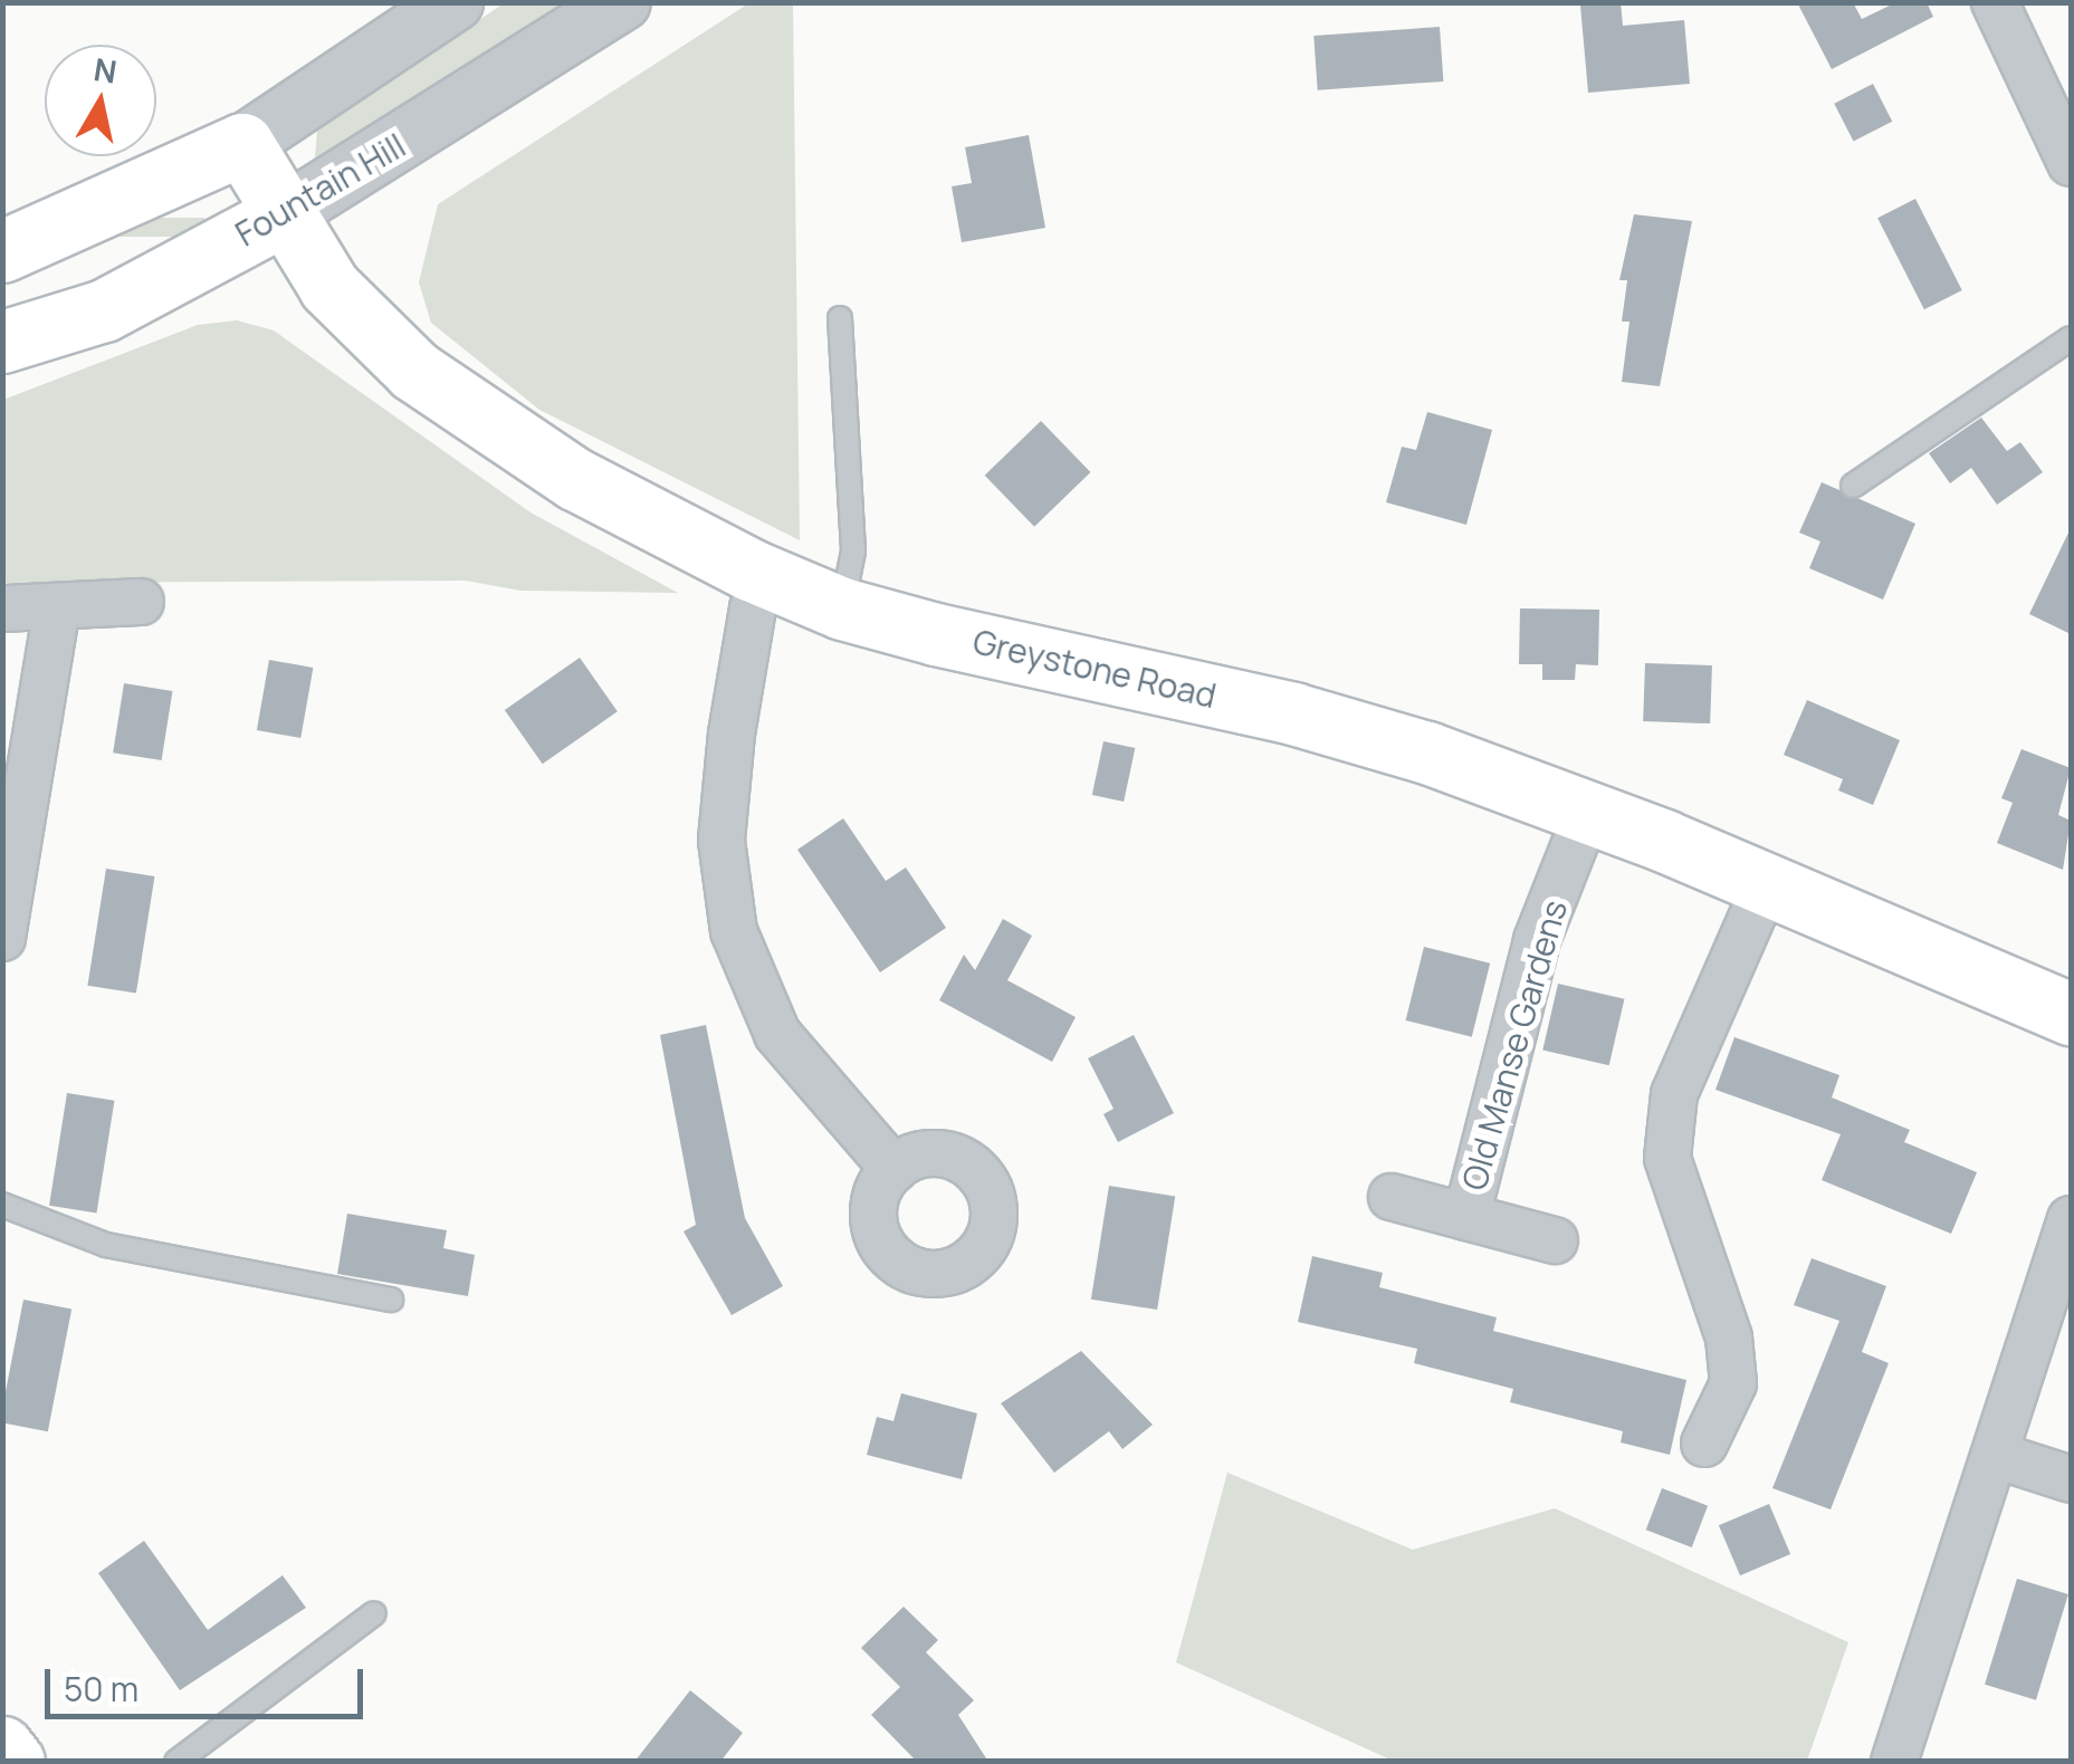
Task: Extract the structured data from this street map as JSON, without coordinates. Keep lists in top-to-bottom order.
{
  "streets": {
    "main road": ["Fountain Hill", "Greystone Road"],
    "street": ["Old Manse Gardens"]
  },
  "crossings": [
    ["Fountain Hill", "Greystone Road"],
    ["Greystone Road", "Old Manse Gardens"]
  ],
  "scale_bar": "50 m",
  "north": "top"
}
